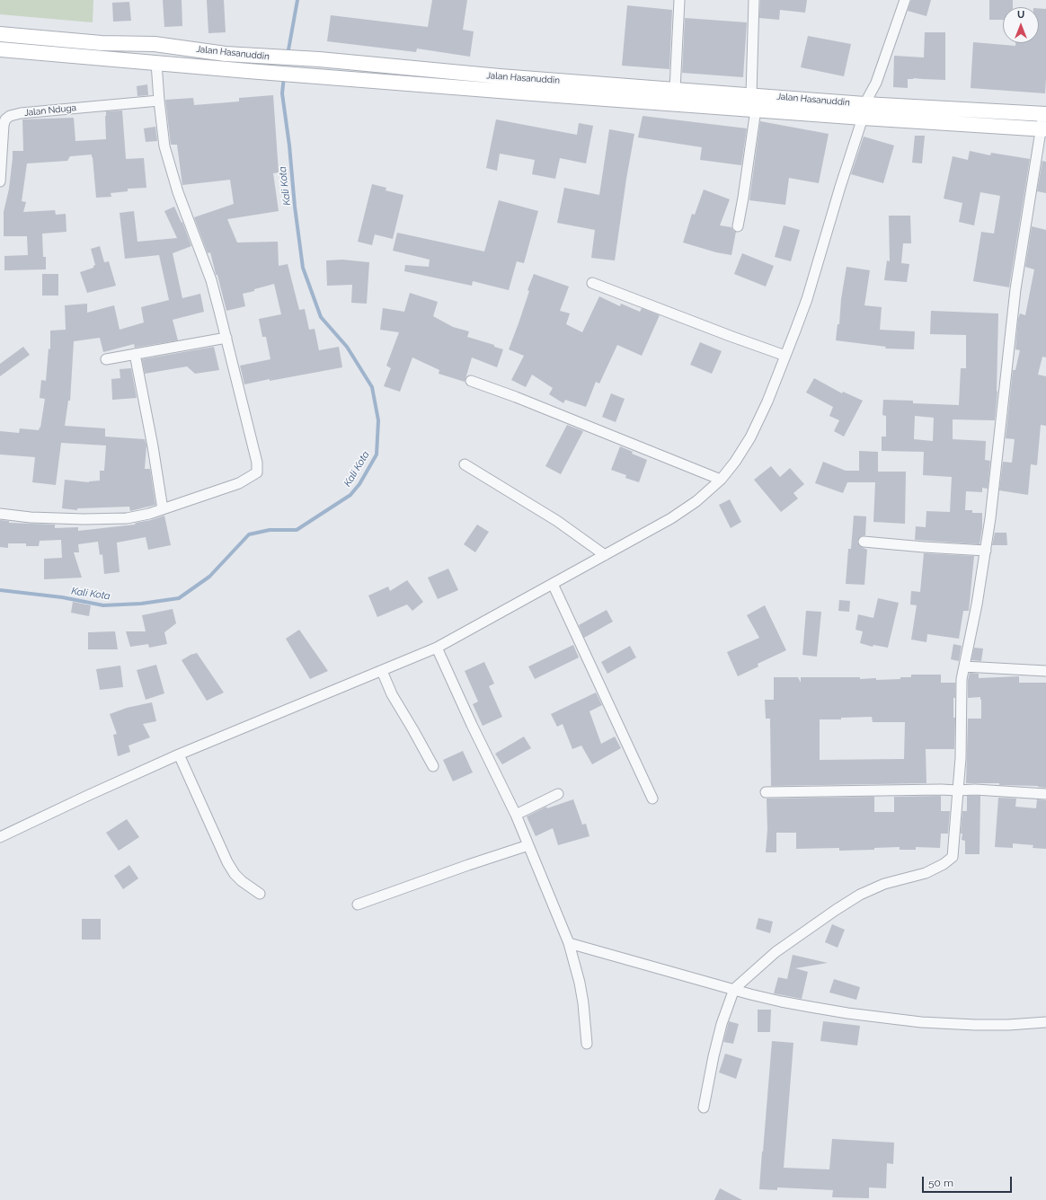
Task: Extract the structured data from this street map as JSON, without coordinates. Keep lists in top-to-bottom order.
{
  "streets": {
    "street": ["Jalan Hasanuddin", "Jalan Nduga"]
  },
  "water": ["Kali Kota"],
  "scale_bar": "50 m",
  "north": "top"
}
